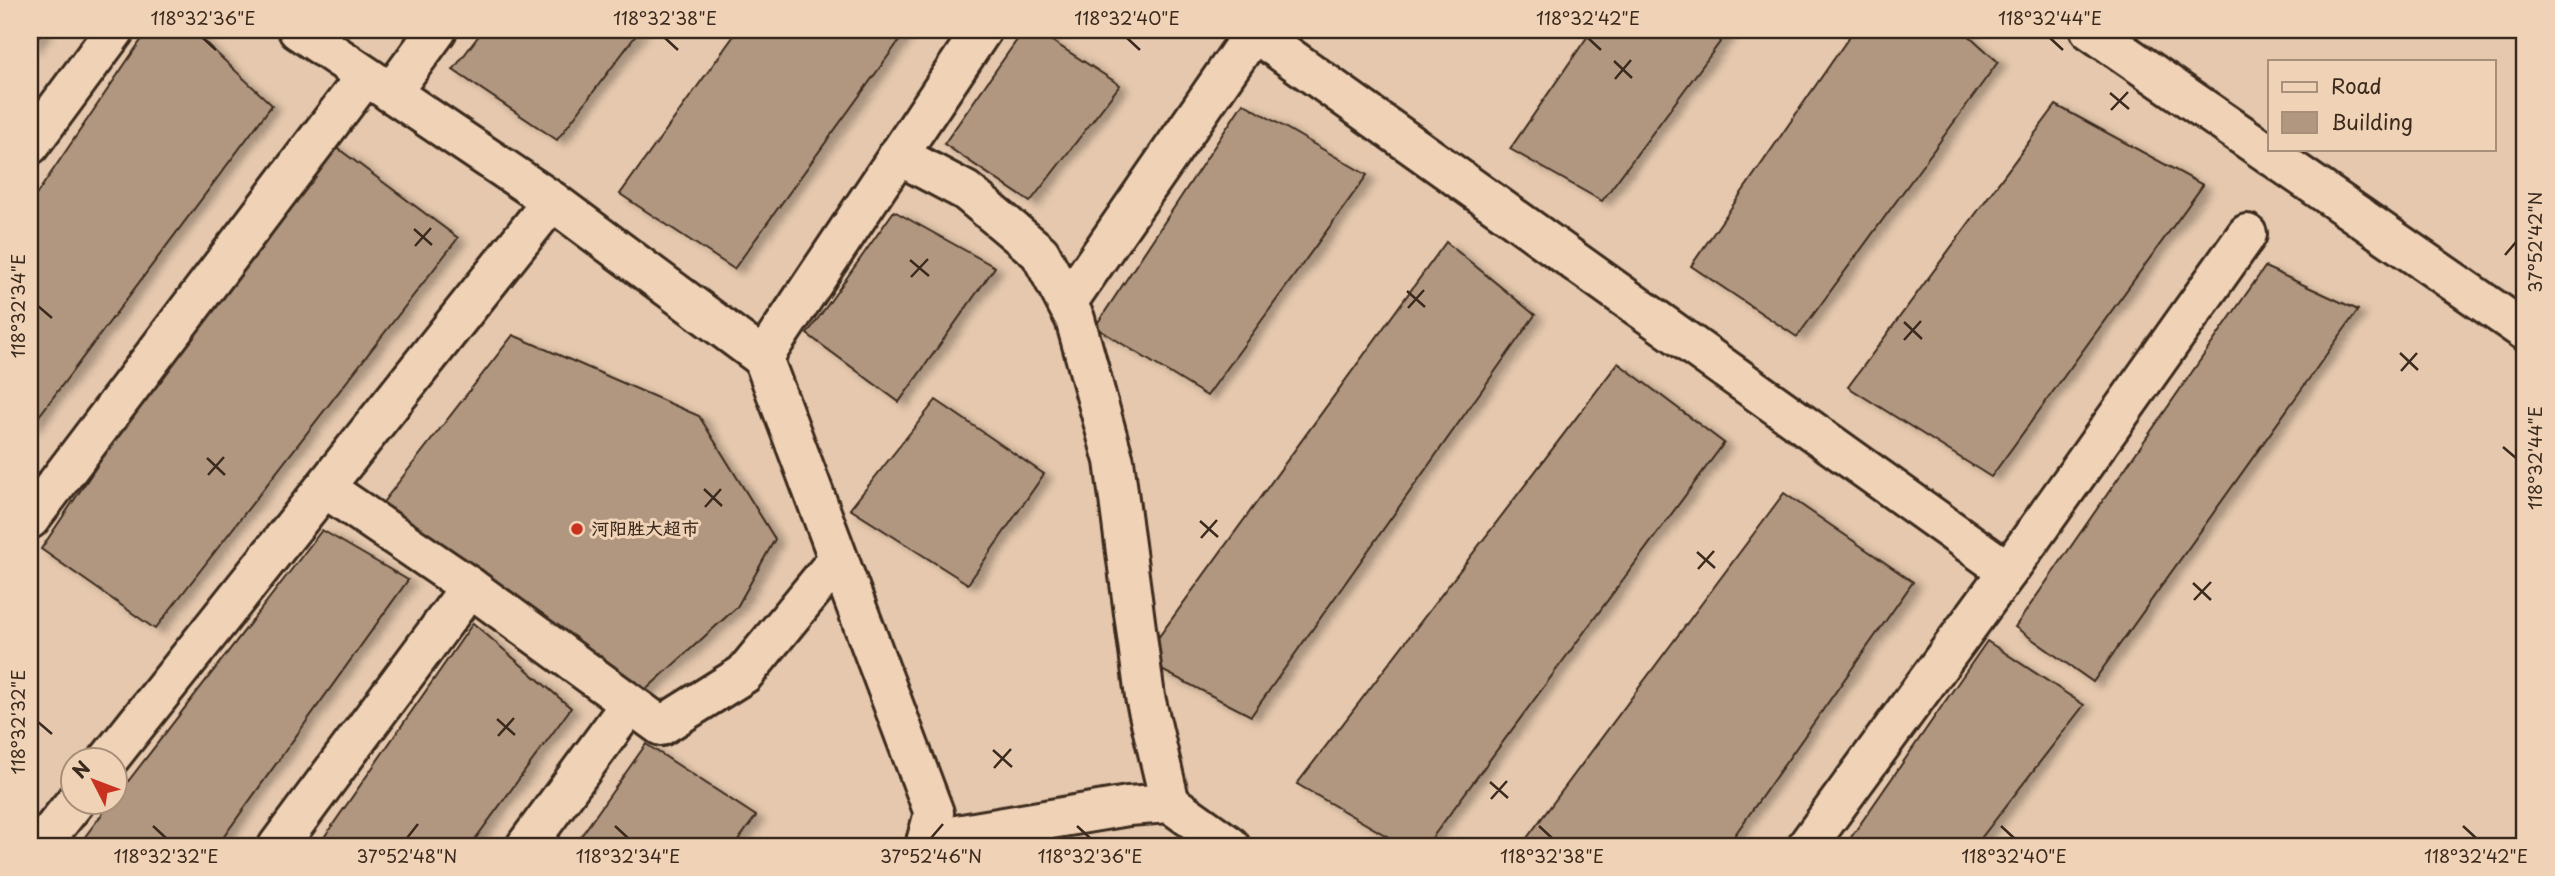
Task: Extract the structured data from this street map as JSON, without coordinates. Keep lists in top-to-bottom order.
{
  "places": ["河阳胜大超市"],
  "legend": ["Road", "Building"],
  "north": "top left",
  "coordinates": [
    "118°32'36\"E",
    "118°32'38\"E",
    "118°32'40\"E",
    "118°32'42\"E",
    "118°32'44\"E",
    "37°52'42\"N",
    "118°32'34\"E",
    "118°32'32\"E",
    "37°52'48\"N",
    "37°52'46\"N"
  ]
}
